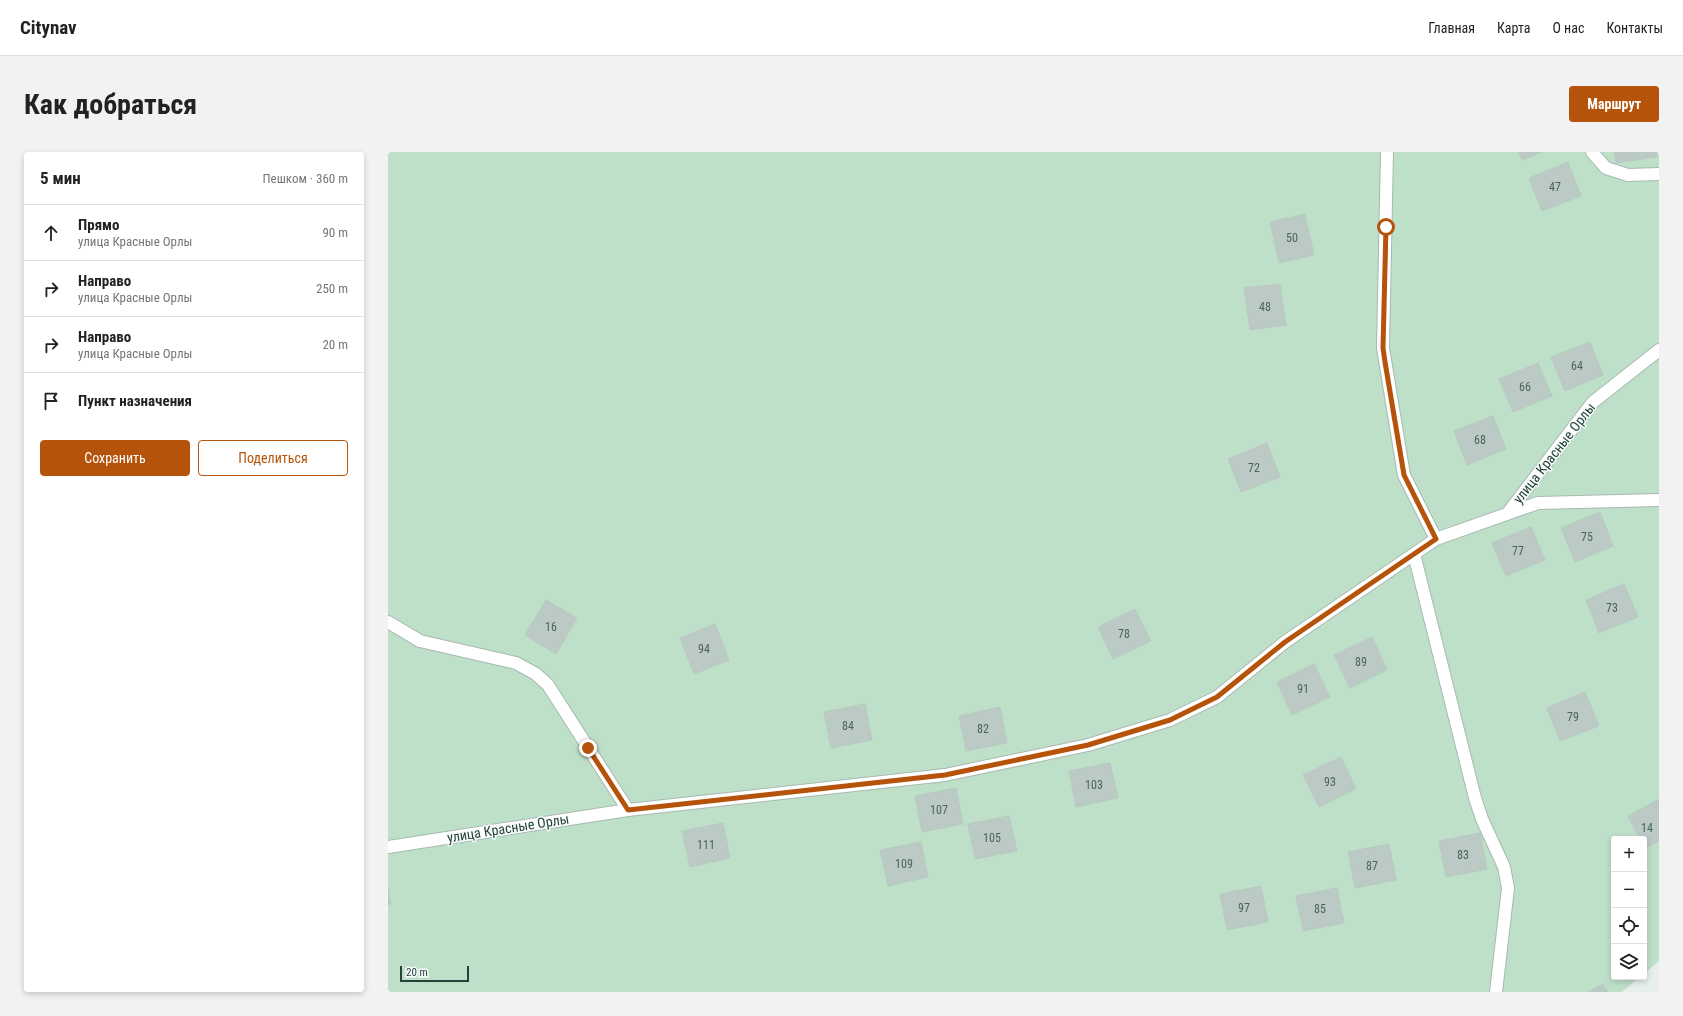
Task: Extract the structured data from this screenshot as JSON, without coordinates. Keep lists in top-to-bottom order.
{
  "streets": {
    "street": ["улица Красные Орлы"]
  },
  "house_numbers": [
    "47",
    "50",
    "48",
    "64",
    "66",
    "68",
    "72",
    "75",
    "77",
    "73",
    "16",
    "78",
    "94",
    "89",
    "91",
    "79",
    "84",
    "82",
    "93",
    "103",
    "107",
    "14",
    "105",
    "111",
    "83",
    "109",
    "87",
    "97",
    "85"
  ],
  "scale_bar": "20 m",
  "page": {
    "header": "Citynav",
    "nav": [
      "Главная",
      "Карта",
      "О нас",
      "Контакты"
    ],
    "buttons": [
      "Маршрут",
      ["Сохранить", "Поделиться"]
    ],
    "title": "Как добраться",
    "heading": ["5 мин", "Пешком · 360 m"],
    "list": [
      ["Прямо", "улица Красные Орлы", "90 m"],
      ["Направо", "улица Красные Орлы", "250 m"],
      ["Направо", "улица Красные Орлы", "20 m"],
      "Пункт назначения"
    ],
    "map_buttons": ["+", "−"],
    "scale": "20 m"
  }
}
